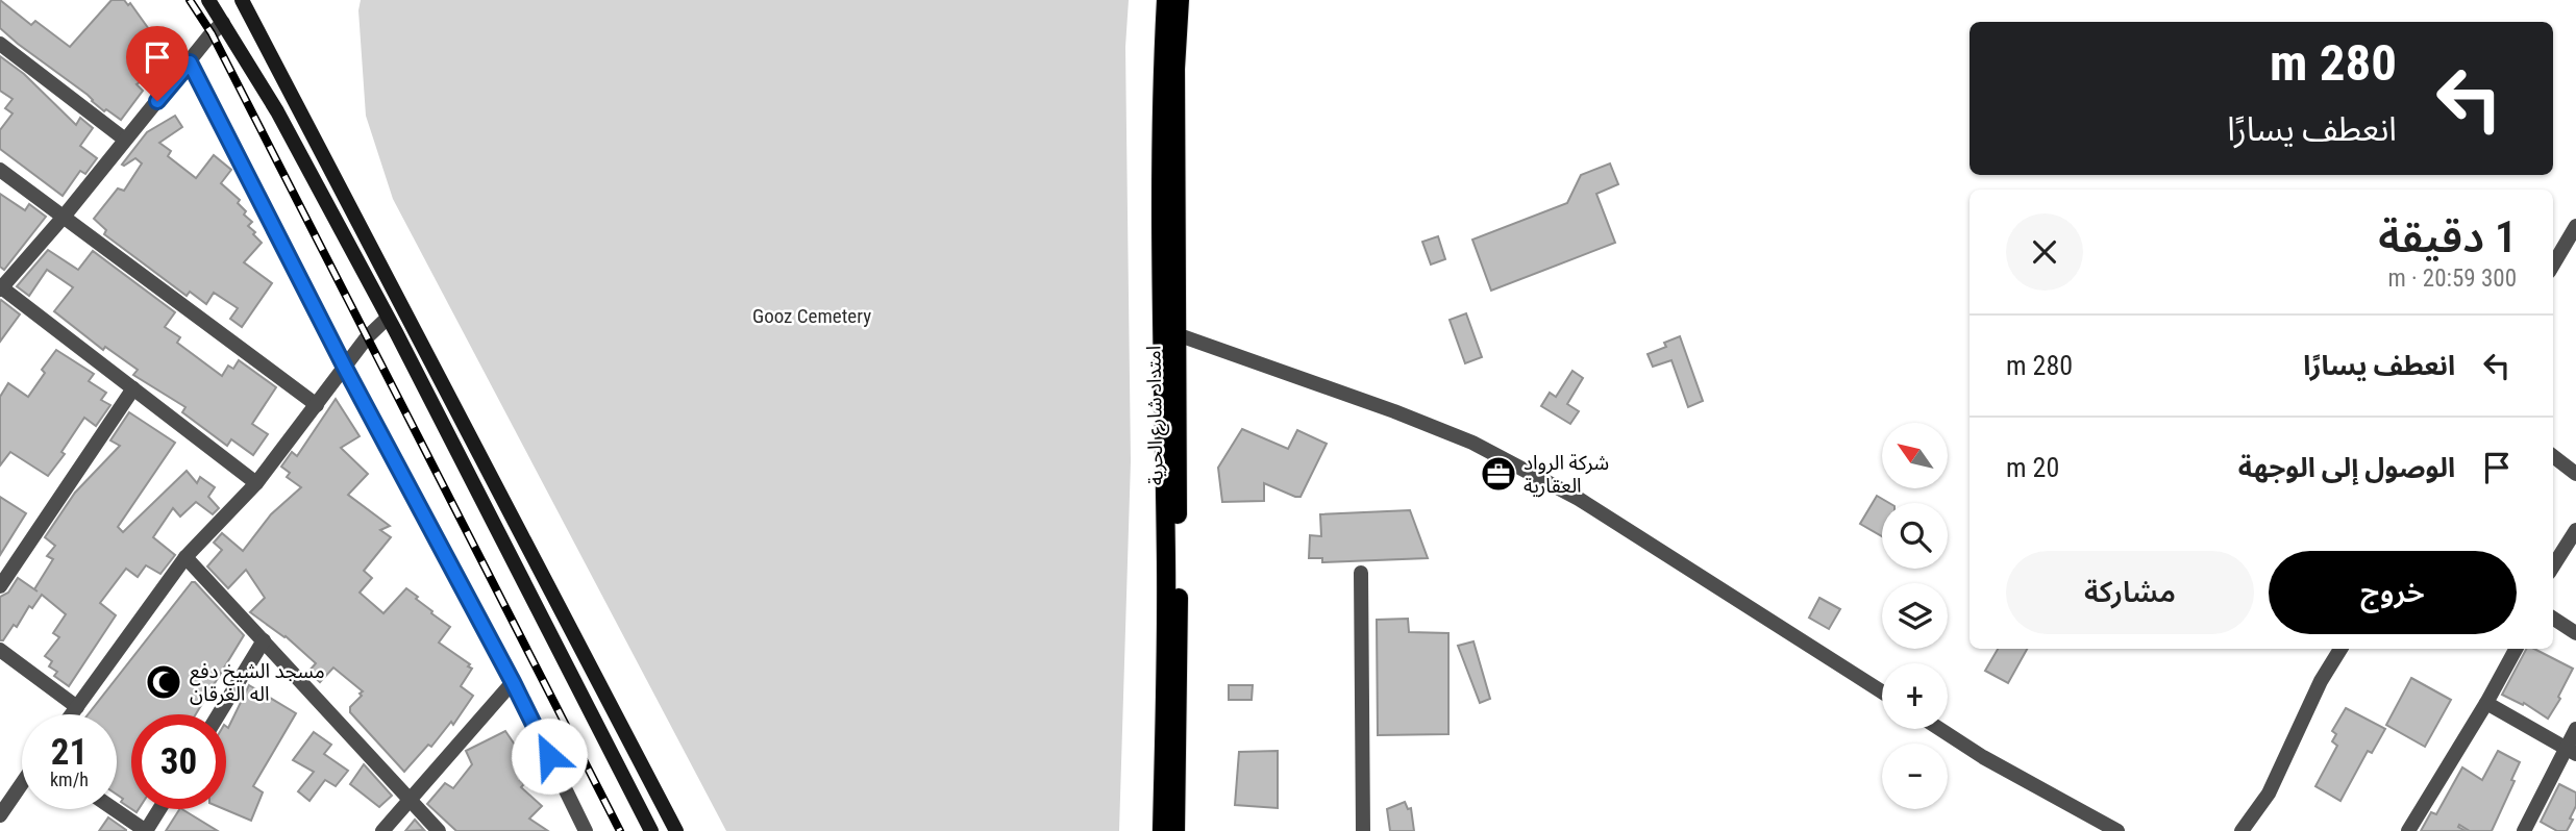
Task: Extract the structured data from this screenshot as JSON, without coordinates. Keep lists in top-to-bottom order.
{
  "streets": {
    "main road": ["امتداد شارع الحرية"]
  },
  "parks": ["Gooz Cemetery"],
  "places": {
    "office": ["شركة الرواد العقارية"],
    "mosque": ["مسجد الشيخ دفع اله الغرقان"]
  },
  "north": "top left",
  "page": {
    "turn": ["280 m", "انعطف يسارًا"],
    "heading": ["1 دقيقة", "300 m · 20:59"],
    "list": [
      {
        "name": "انعطف يسارًا",
        "value": "280 m"
      },
      {
        "name": "الوصول إلى الوجهة",
        "value": "20 m"
      }
    ],
    "map_buttons": ["+", "−"],
    "buttons": ["خروج", "مشاركة"],
    "speed": "21 km/h",
    "limit": "30"
  }
}
